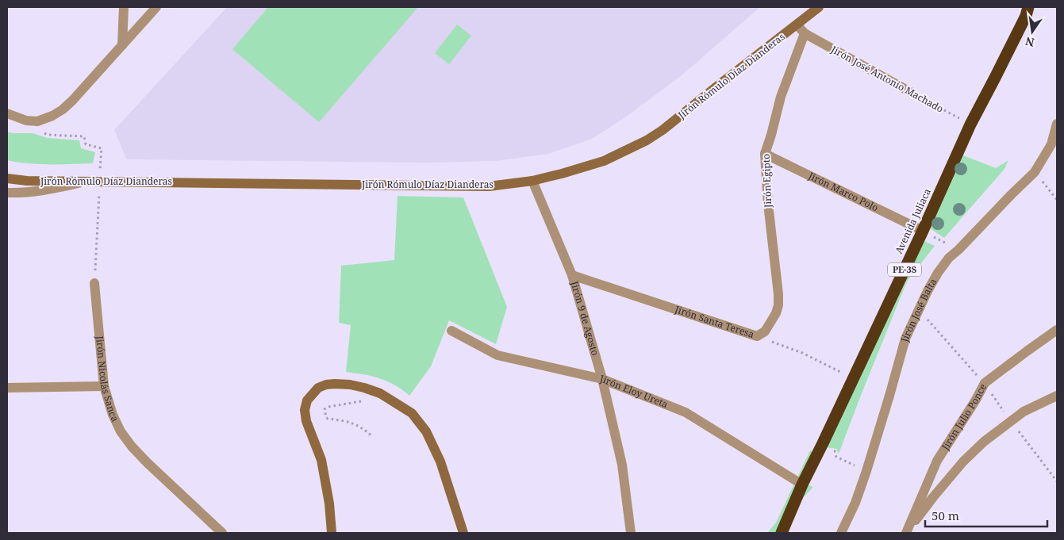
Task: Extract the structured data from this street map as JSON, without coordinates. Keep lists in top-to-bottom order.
{
  "streets": {
    "highway": ["Avenida Juliaca", "PE-3S"],
    "main road": ["Jirón Rómulo Díaz Dianderas"],
    "street": [
      "Jirón José Antonio Machado",
      "Jirón Egipto",
      "Jirón Marco Polo",
      "Jirón José Balta",
      "Jirón 9 de Agosto",
      "Jirón Santa Teresa",
      "Jirón Nicolás Sanca",
      "Jirón Eloy Ureta",
      "Jirón Julio Ponce"
    ]
  },
  "crossings": [
    ["Jirón Rómulo Díaz Dianderas", "Jirón 9 de Agosto"],
    ["Jirón José Antonio Machado", "Jirón Egipto"],
    ["Jirón José Antonio Machado", "Avenida Juliaca"],
    ["Jirón Egipto", "Jirón Marco Polo"],
    ["Jirón Egipto", "Jirón Santa Teresa"],
    ["Jirón Marco Polo", "Avenida Juliaca"],
    ["Avenida Juliaca", "Jirón Santa Teresa"],
    ["Avenida Juliaca", "Jirón Eloy Ureta"],
    ["Jirón 9 de Agosto", "Jirón Santa Teresa"],
    ["Jirón 9 de Agosto", "Jirón Eloy Ureta"]
  ],
  "scale_bar": "50 m",
  "north": "bottom"
}
